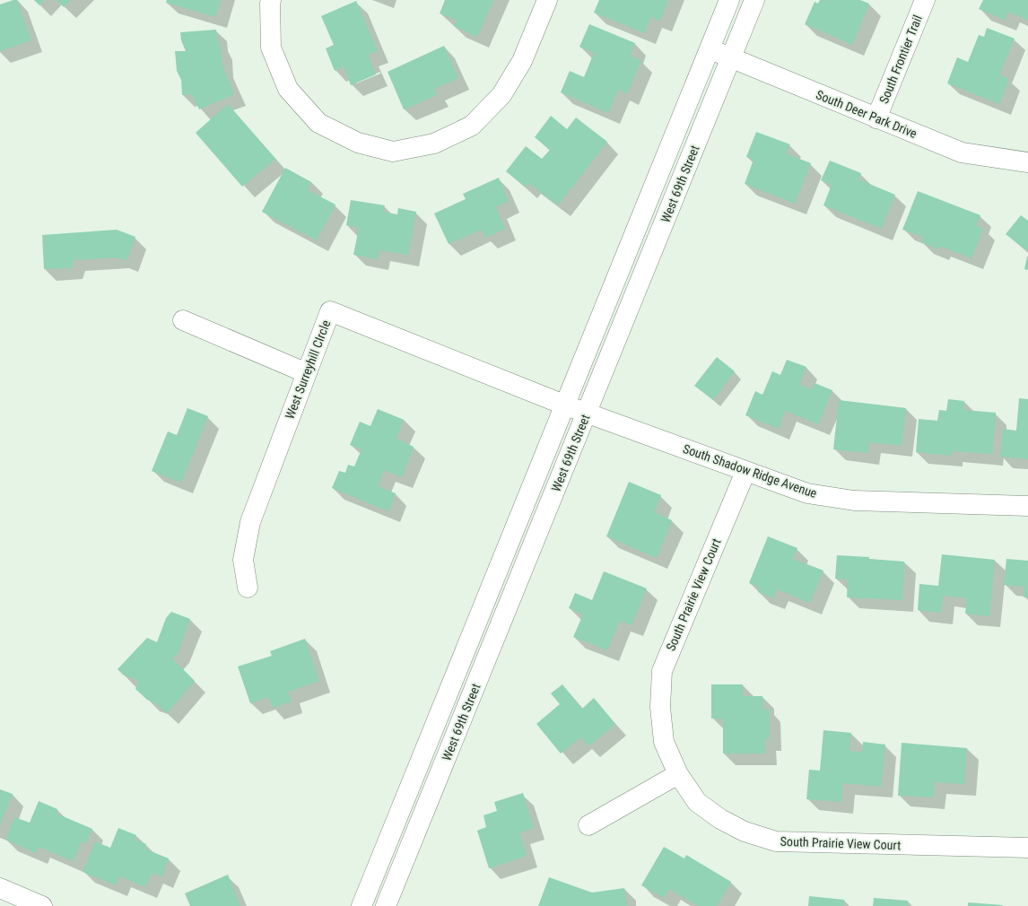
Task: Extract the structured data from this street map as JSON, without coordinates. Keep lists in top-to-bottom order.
{
  "streets": {
    "street": [
      "South Frontier Trail",
      "South Deer Park Drive",
      "West 69th Street",
      "West Surreyhill CIrcle",
      "South Shadow Ridge Avenue",
      "South Prairie View Court"
    ]
  },
  "crossings": [
    ["South Frontier Trail", "South Deer Park Drive"],
    ["South Deer Park Drive", "West 69th Street"],
    ["West 69th Street", "West Surreyhill CIrcle"],
    ["West 69th Street", "South Shadow Ridge Avenue"],
    ["West Surreyhill CIrcle", "South Shadow Ridge Avenue"],
    ["South Shadow Ridge Avenue", "South Prairie View Court"]
  ]
}
